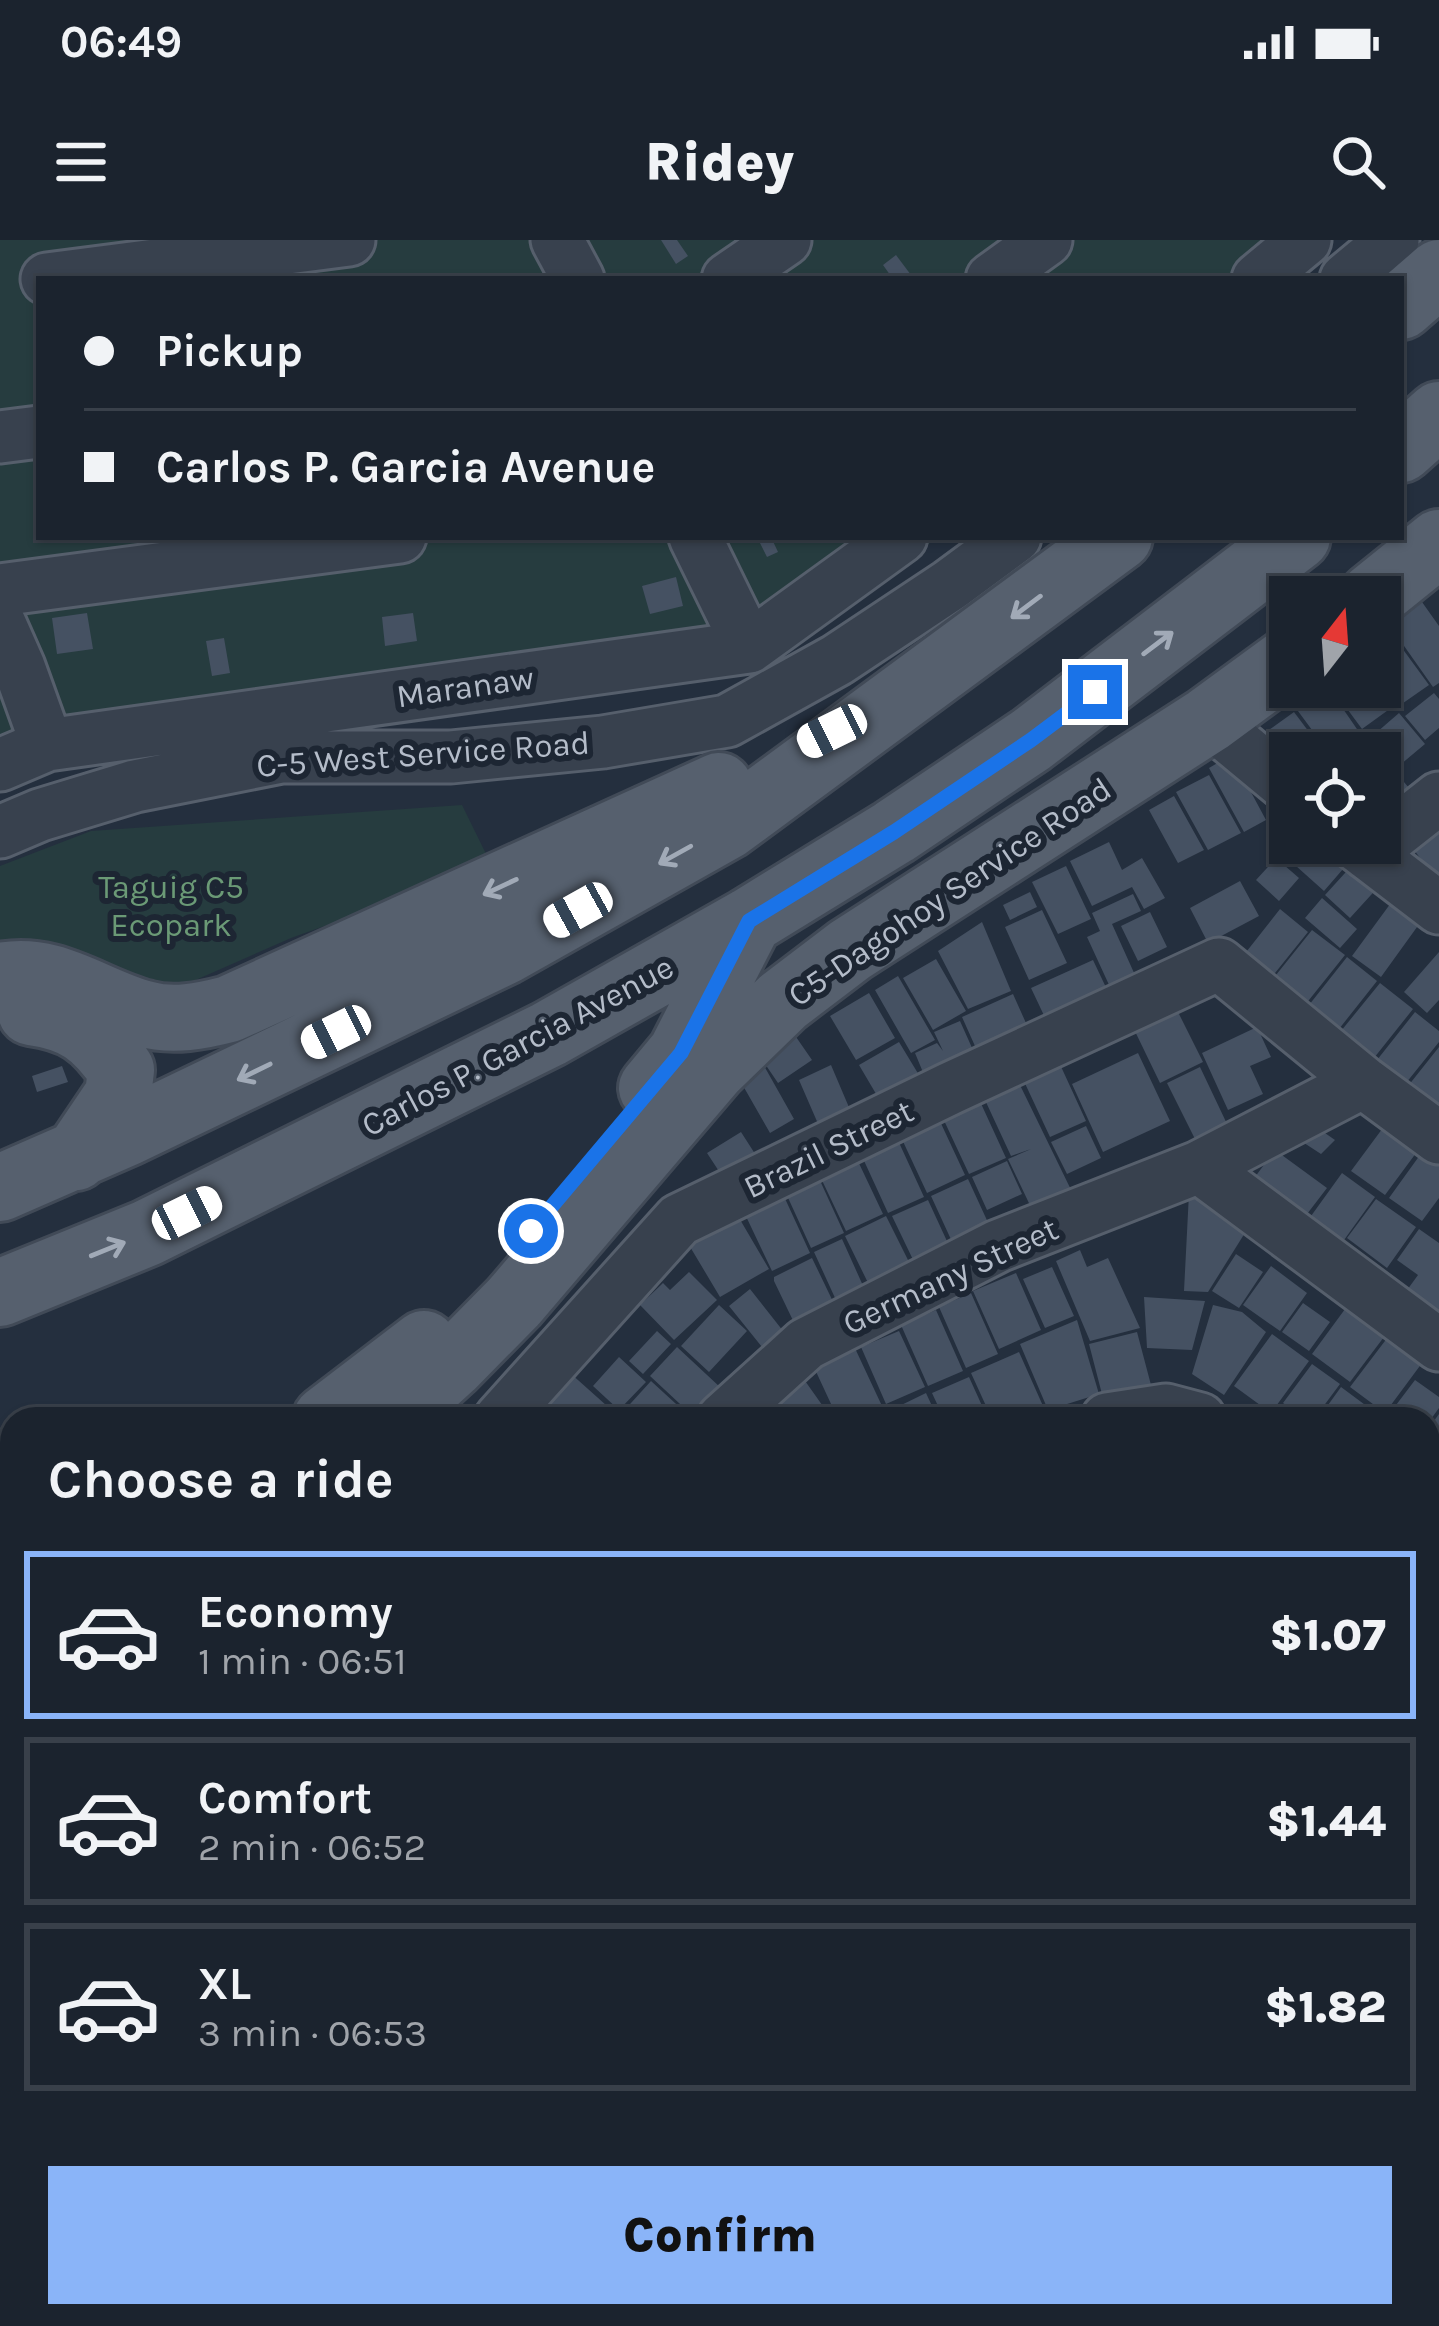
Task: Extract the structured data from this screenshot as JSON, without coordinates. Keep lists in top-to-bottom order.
{
  "streets": {
    "main road": ["C5-Dagohoy Service Road", "Carlos P. Garcia Avenue"],
    "street": [
      "Maranaw",
      "C-5 West Service Road",
      "Brazil Street",
      "Germany Street"
    ]
  },
  "crossings": [
    ["Brazil Street", "Germany Street"]
  ],
  "parks": ["Taguig C5 Ecopark"],
  "north": "top",
  "page": {
    "status": "06:49",
    "header": "Ridey",
    "banner": ["Pickup", "Carlos P. Garcia Avenue"],
    "heading": "Choose a ride",
    "list": [
      {
        "name": "Economy",
        "note": "1 min · 06:51",
        "value": "$1.07"
      },
      {
        "name": "Comfort",
        "note": "2 min · 06:52",
        "value": "$1.44"
      },
      {
        "name": "XL",
        "note": "3 min · 06:53",
        "value": "$1.82"
      }
    ],
    "buttons": "Confirm"
  }
}
